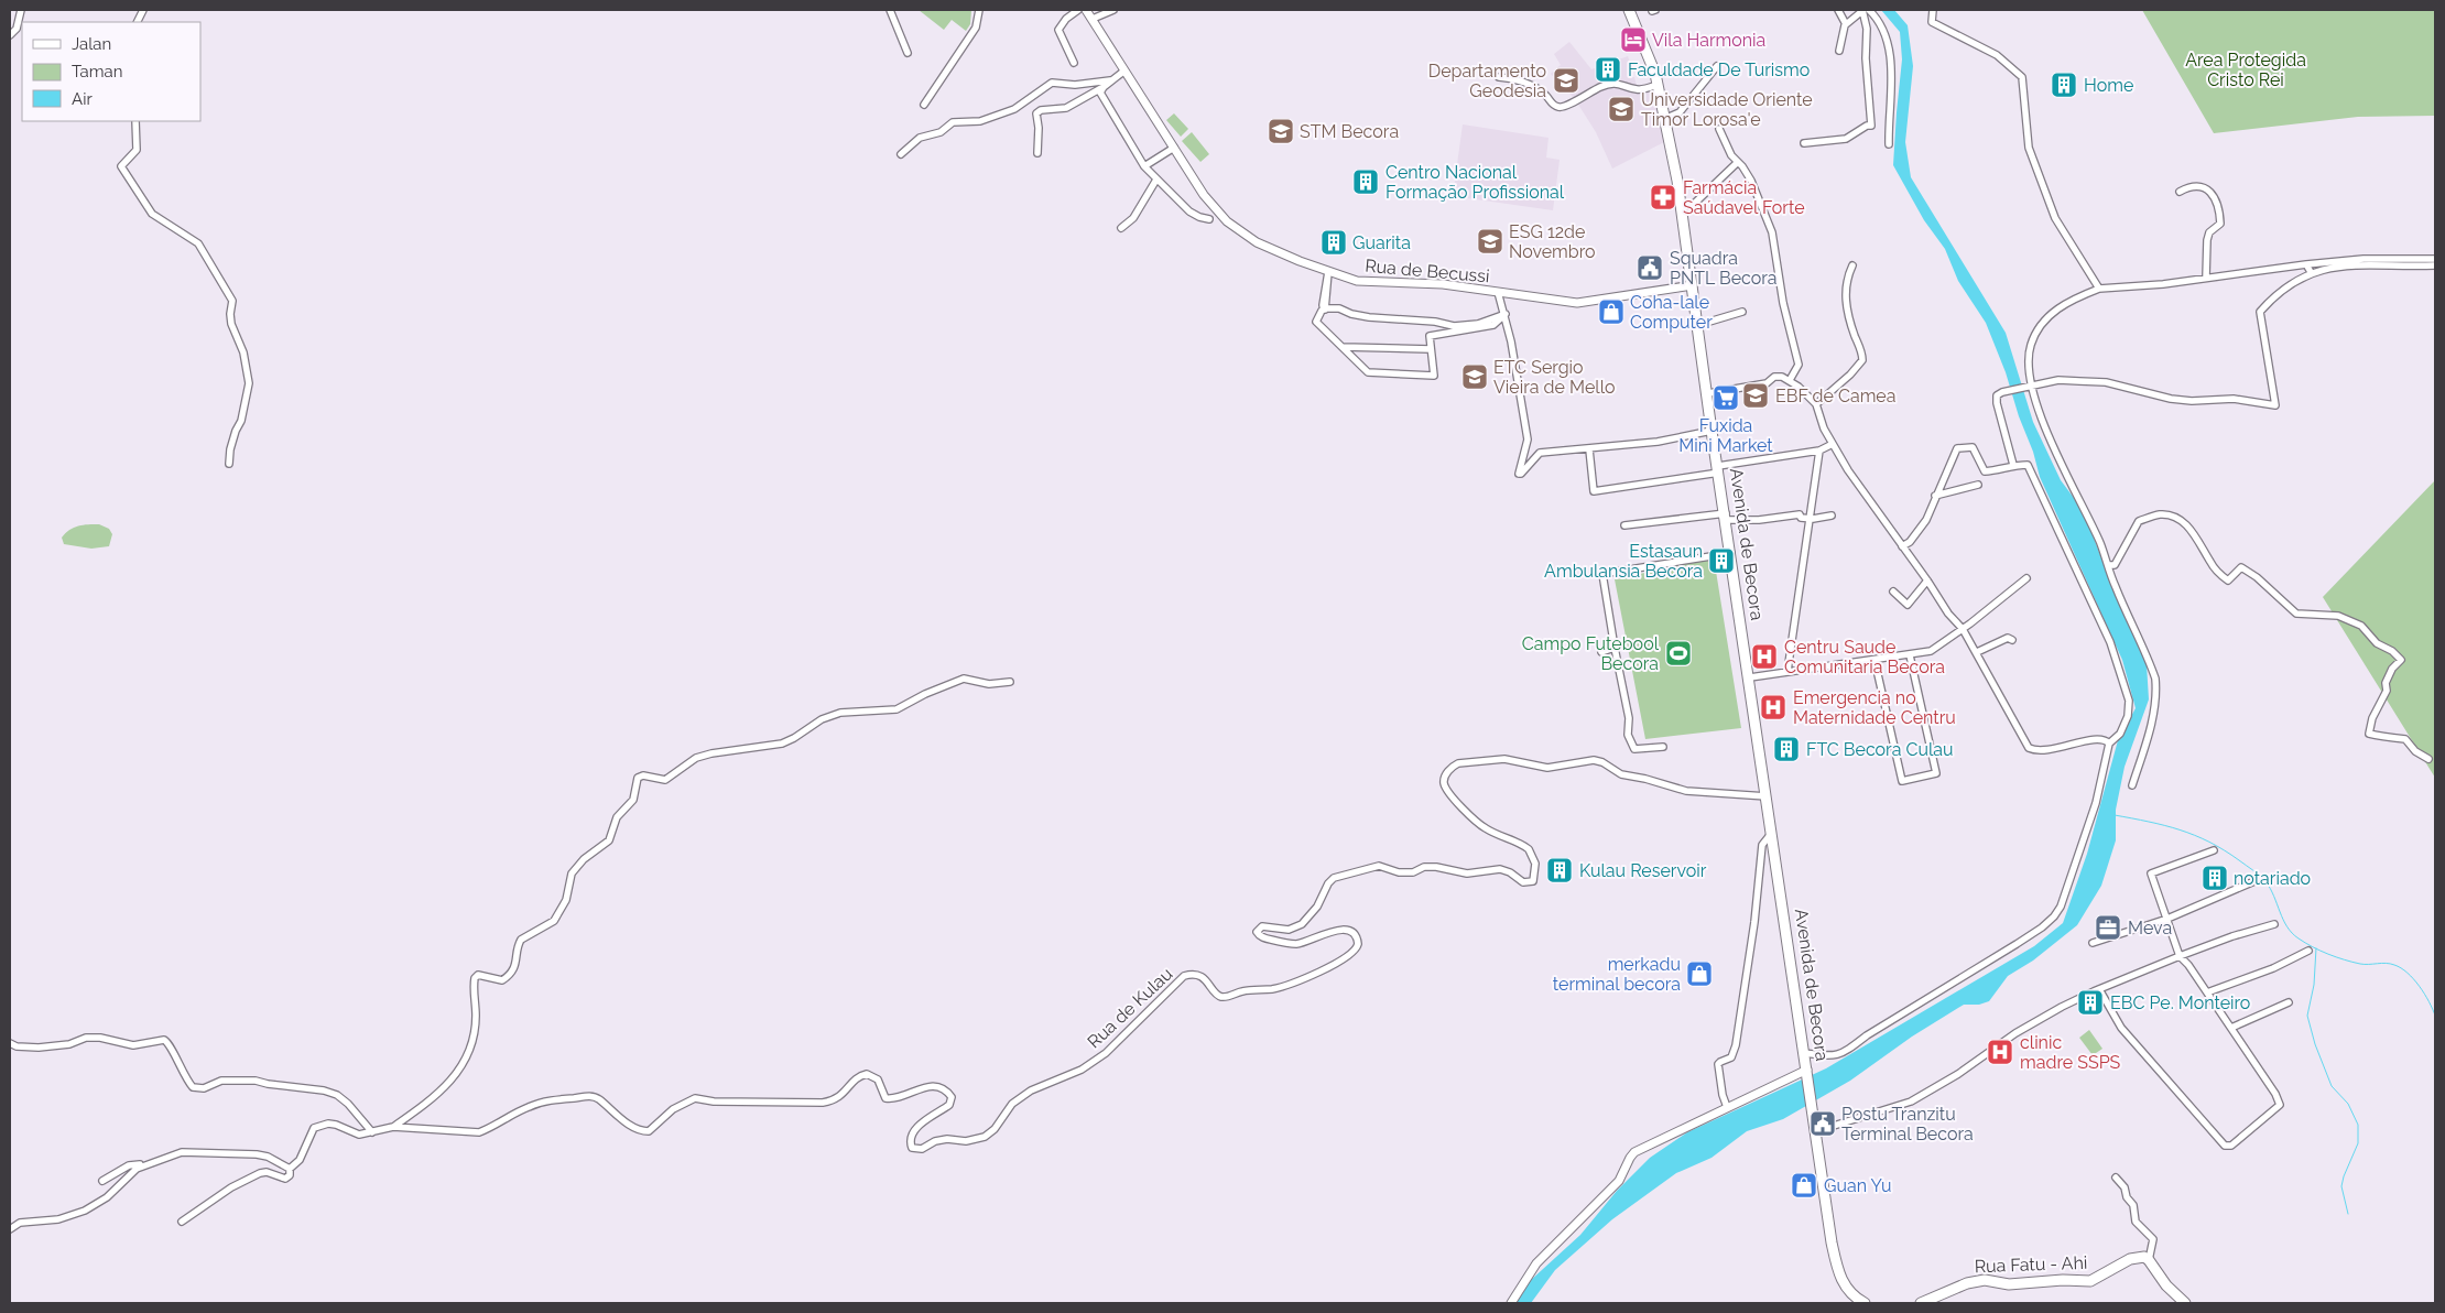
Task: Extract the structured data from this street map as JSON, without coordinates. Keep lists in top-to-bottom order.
{
  "streets": {
    "main road": ["Avenida de Becora", "Rua Fatu - Ahi"],
    "street": ["Rua de Becussi", "Rua de Kulau"]
  },
  "crossings": [
    ["Rua de Becussi", "Avenida de Becora"],
    ["Avenida de Becora", "Rua de Kulau"]
  ],
  "parks": ["Area Protegida Cristo Rei"],
  "places": {
    "hotel": ["Vila Harmonia"],
    "building": [
      "Faculdade De Turismo",
      "Home",
      "Centro Nacional Formação Profissional",
      "Guarita",
      "Estasaun Ambulansia Becora",
      "FTC Becora Culau",
      "Kulau Reservoir",
      "notariado",
      "EBC Pe. Monteiro"
    ],
    "school or university": [
      "Departamento Geodesia",
      "Universidade Oriente Timor Lorosa'e",
      "STM Becora",
      "ESG 12de Novembro",
      "ETC Sergio Vieira de Mello",
      "EBF de Camea"
    ],
    "pharmacy": ["Farmácia Saúdavel Forte"],
    "public building": ["Squadra PNTL Becora", "Postu Tranzitu Terminal Becora"],
    "shop": ["Coha-lale Computer", "merkadu terminal becora", "Guan Yu"],
    "supermarket": ["Fuxida Mini Market"],
    "sports": ["Campo Futebool Becora"],
    "hospital": ["Centru Saude Comunitaria Becora", "Emergencia no Maternidade Centru", "clinic madre SSPS"],
    "office": ["Meva"]
  },
  "legend": ["Jalan", "Taman", "Air"]
}
